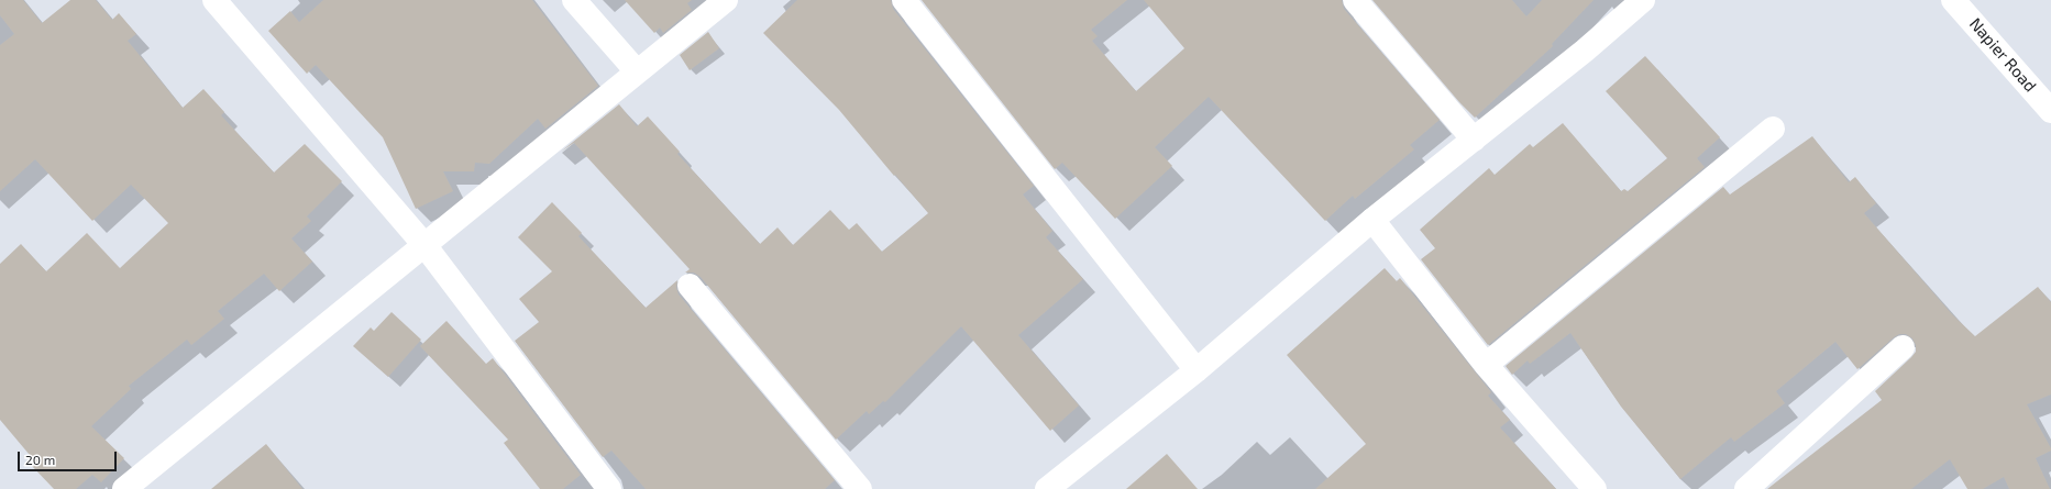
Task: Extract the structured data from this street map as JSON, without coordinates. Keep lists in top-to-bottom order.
{
  "streets": {
    "street": ["Napier Road"]
  },
  "scale_bar": "20 m"
}
